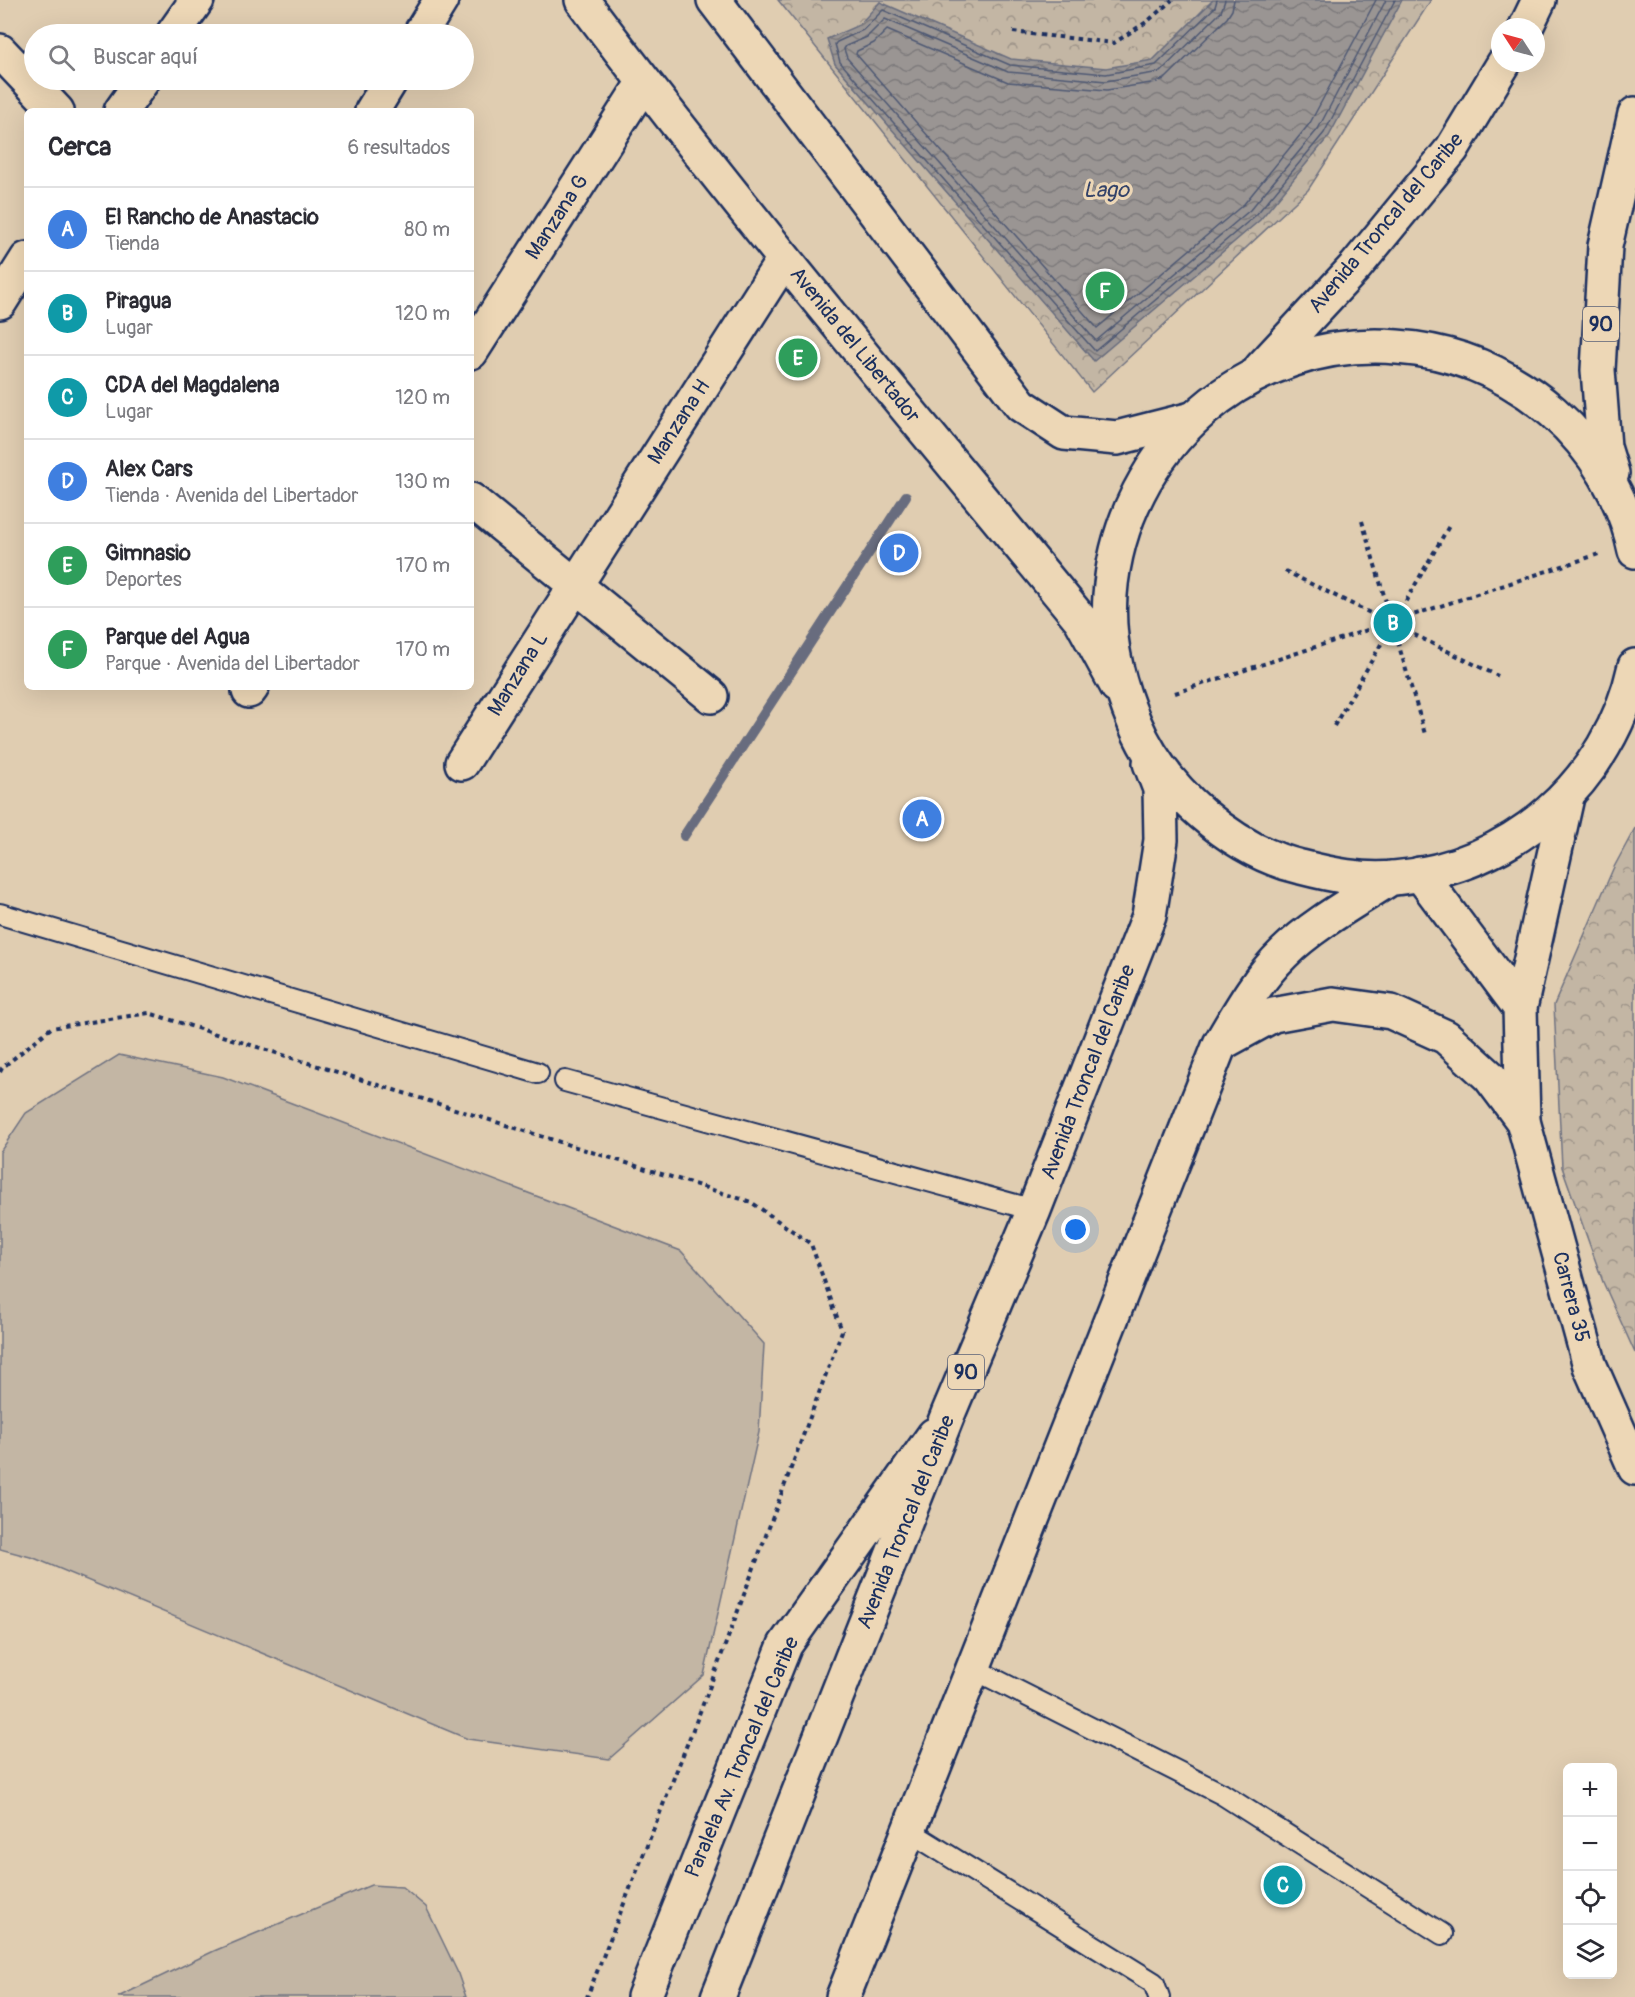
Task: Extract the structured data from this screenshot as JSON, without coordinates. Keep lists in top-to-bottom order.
{
  "streets": {
    "main road": [
      "Manzana G",
      "Avenida Troncal del Caribe",
      "90",
      "Avenida del Libertador",
      "Manzana H",
      "Manzana L",
      "Carrera 35",
      "Paralela Av. Troncal del Caribe"
    ]
  },
  "crossings": [
    ["Manzana G", "Avenida del Libertador"],
    ["Avenida Troncal del Caribe", "Paralela Av. Troncal del Caribe"],
    ["Avenida del Libertador", "Manzana H"],
    ["Manzana H", "Manzana L"]
  ],
  "water": ["Lago"],
  "north": "top left",
  "page": {
    "search": "Buscar aquí",
    "heading": ["Cerca", "6 resultados"],
    "list": [
      {
        "mark": "A",
        "name": "El Rancho de Anastacio",
        "note": "Tienda",
        "value": "80 m"
      },
      {
        "mark": "B",
        "name": "Piragua",
        "note": "Lugar",
        "value": "120 m"
      },
      {
        "mark": "C",
        "name": "CDA del Magdalena",
        "note": "Lugar",
        "value": "120 m"
      },
      {
        "mark": "D",
        "name": "Alex Cars",
        "note": "Tienda · Avenida del Libertador",
        "value": "130 m"
      },
      {
        "mark": "E",
        "name": "Gimnasio",
        "note": "Deportes",
        "value": "170 m"
      },
      {
        "mark": "F",
        "name": "Parque del Agua",
        "note": "Parque · Avenida del Libertador",
        "value": "170 m"
      }
    ],
    "pins": [
      "F",
      "E",
      "D",
      "B",
      "A",
      "C"
    ],
    "map_buttons": ["+", "−"]
  }
}
